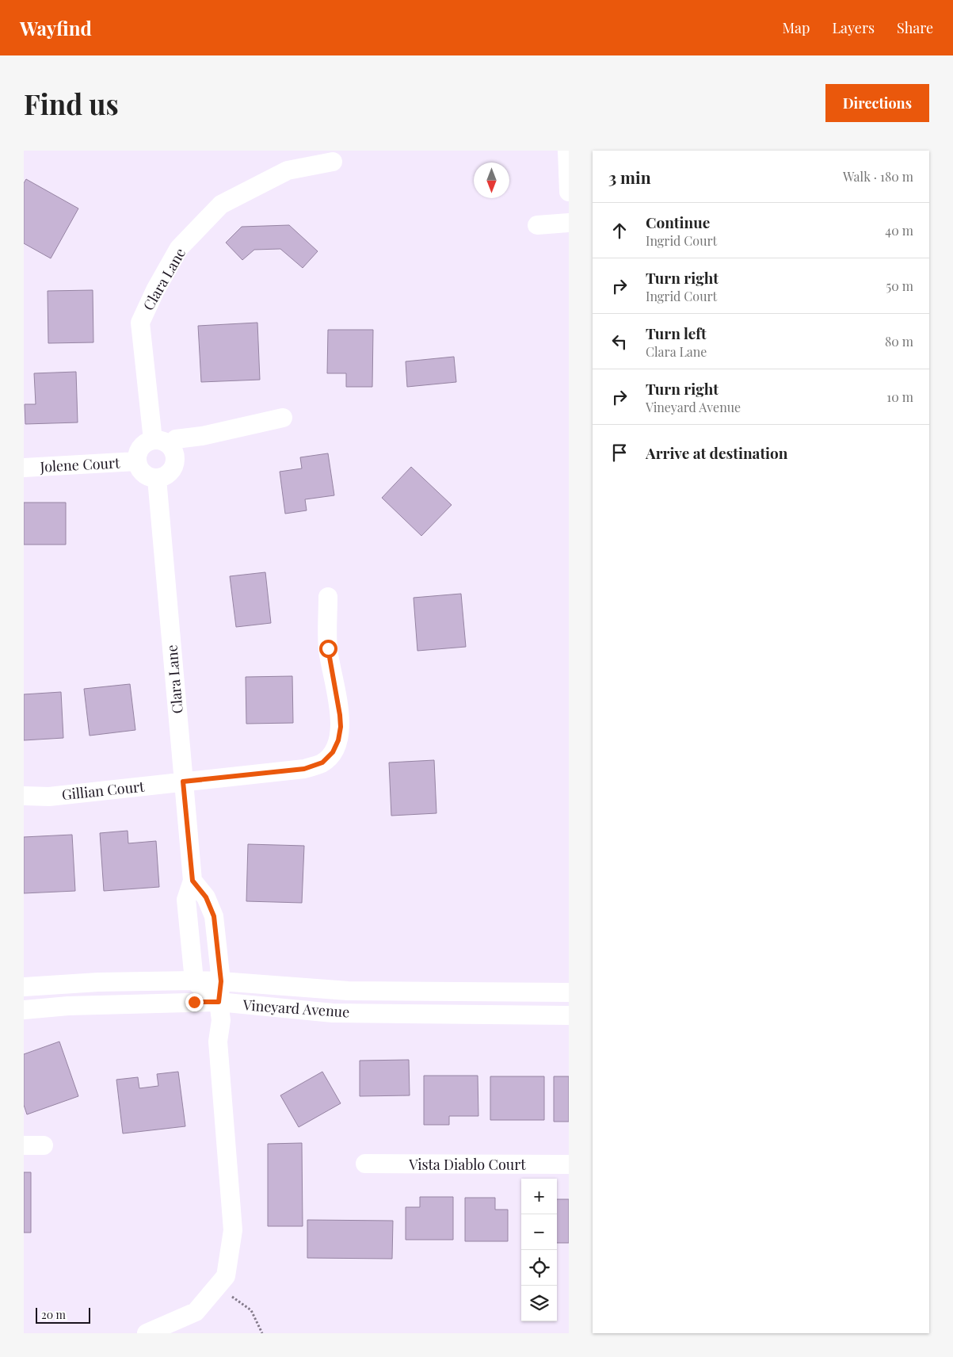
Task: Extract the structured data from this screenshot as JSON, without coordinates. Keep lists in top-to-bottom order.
{
  "streets": {
    "street": [
      "Clara Lane",
      "Jolene Court",
      "Gillian Court",
      "Vineyard Avenue",
      "Vista Diablo Court"
    ]
  },
  "crossings": [
    ["Clara Lane", "Jolene Court"],
    ["Clara Lane", "Gillian Court"],
    ["Clara Lane", "Vineyard Avenue"]
  ],
  "scale_bar": "20 m",
  "north": "bottom",
  "page": {
    "header": "Wayfind",
    "nav": ["Map", "Layers", "Share"],
    "buttons": "Directions",
    "title": "Find us",
    "heading": ["3 min", "Walk · 180 m"],
    "list": [
      ["Continue", "Ingrid Court", "40 m"],
      ["Turn right", "Ingrid Court", "50 m"],
      ["Turn left", "Clara Lane", "80 m"],
      ["Turn right", "Vineyard Avenue", "10 m"],
      "Arrive at destination"
    ],
    "map_buttons": ["+", "−"],
    "scale": "20 m"
  }
}
